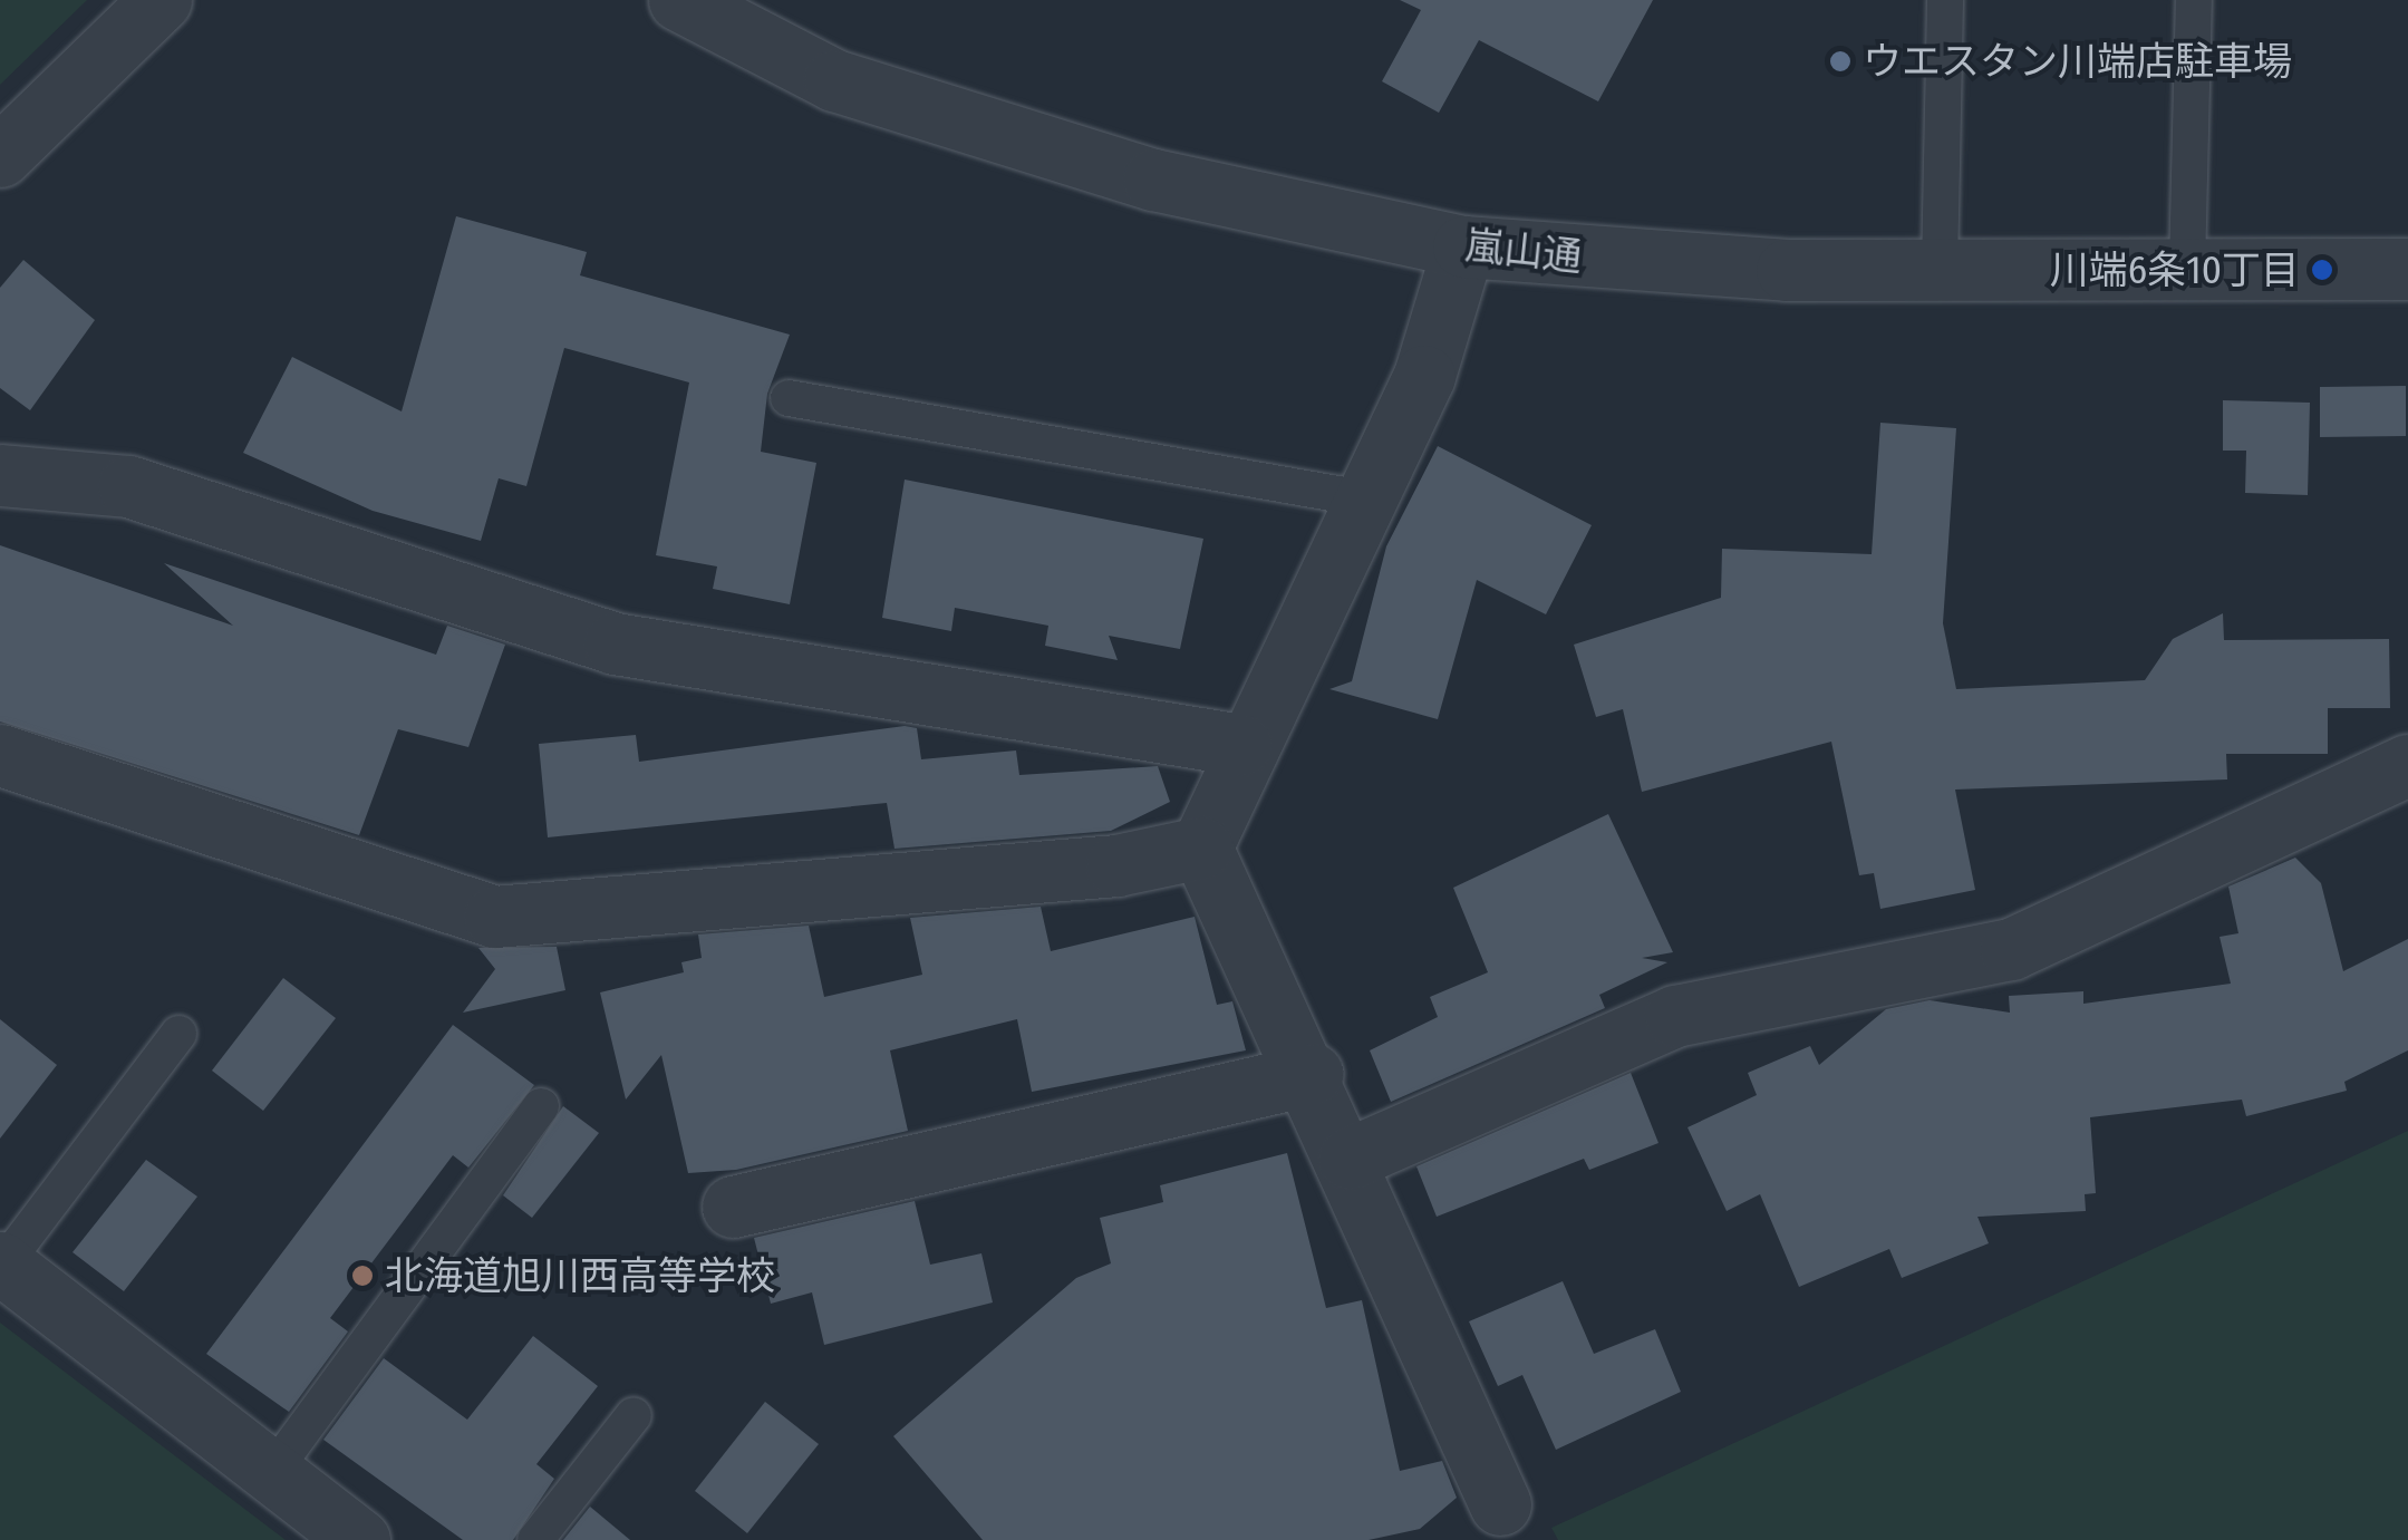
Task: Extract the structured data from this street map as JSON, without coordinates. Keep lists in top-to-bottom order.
{
  "streets": {
    "street": ["嵐山通"]
  },
  "places": ["ウエスタン川端店駐車場", "川端6条10丁目", "北海道旭川西高等学校"]
}
